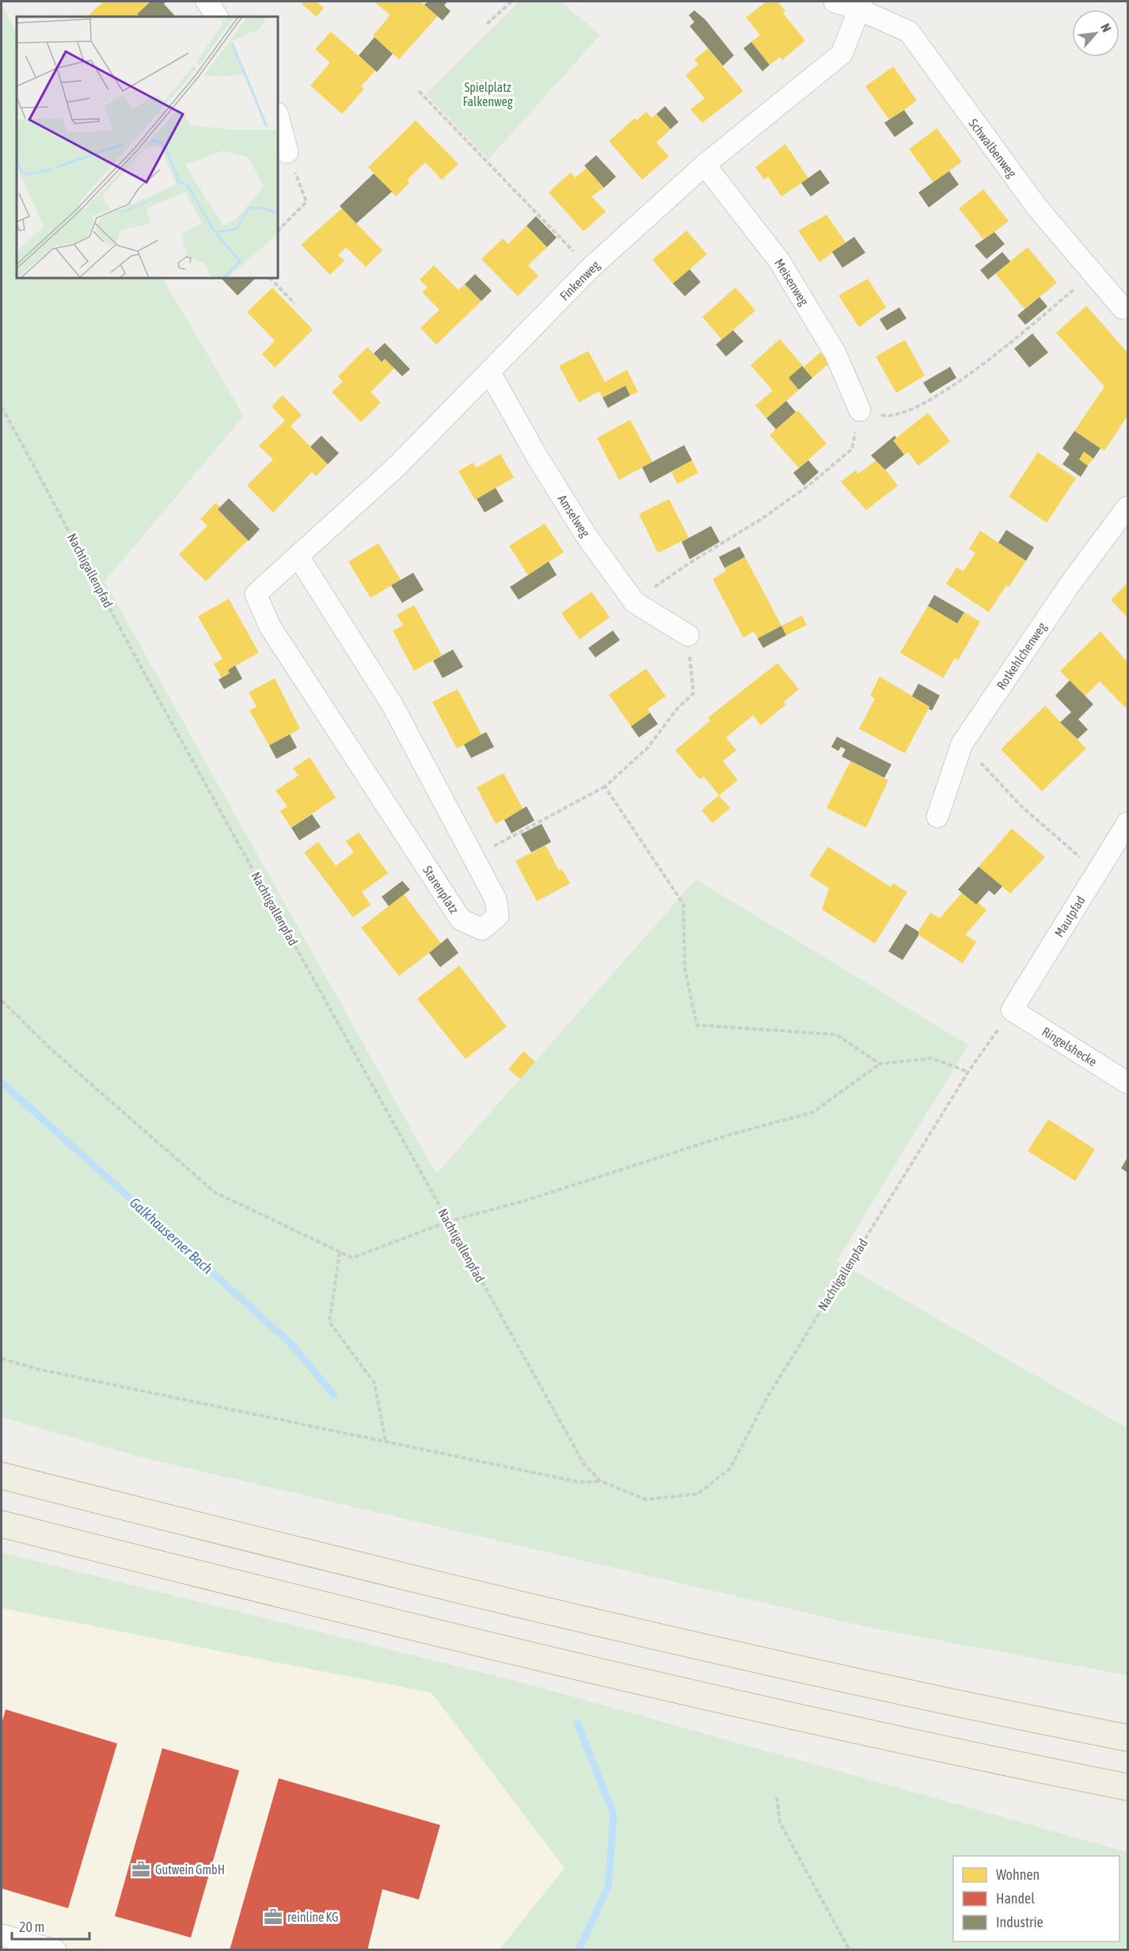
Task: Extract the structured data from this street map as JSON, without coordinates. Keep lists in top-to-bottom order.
{
  "streets": {
    "street": [
      "Schwalbenweg",
      "Finkenweg",
      "Meisenweg",
      "Amselweg",
      "Rotkehlchenweg",
      "Starenplatz",
      "Mautpfad",
      "Ringelshecke"
    ],
    "path": ["Nachtigallenpfad"]
  },
  "crossings": [
    ["Schwalbenweg", "Finkenweg"],
    ["Finkenweg", "Meisenweg"],
    ["Finkenweg", "Amselweg"],
    ["Finkenweg", "Starenplatz"],
    ["Nachtigallenpfad", "Mautpfad"],
    ["Nachtigallenpfad", "Ringelshecke"],
    ["Mautpfad", "Ringelshecke"]
  ],
  "water": ["Galkhauserner Bach"],
  "parks": ["Spielplatz Falkenweg"],
  "places": {
    "office": ["Gutwein GmbH", "reinline KG"]
  },
  "legend": ["Wohnen", "Handel", "Industrie"],
  "scale_bar": "20 m",
  "north": "top right"
}
